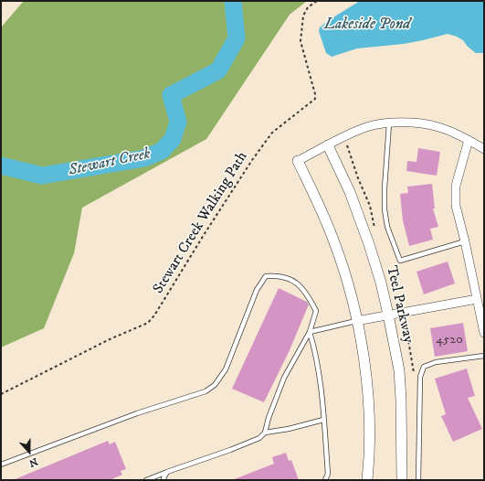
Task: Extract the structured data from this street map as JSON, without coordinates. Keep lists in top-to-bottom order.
{
  "streets": {
    "street": ["Teel Parkway"],
    "path": ["Stewart Creek Walking Path"]
  },
  "water": ["Lakeside Pond", "Stewart Creek"],
  "house_numbers": ["4520"],
  "north": "bottom"
}
